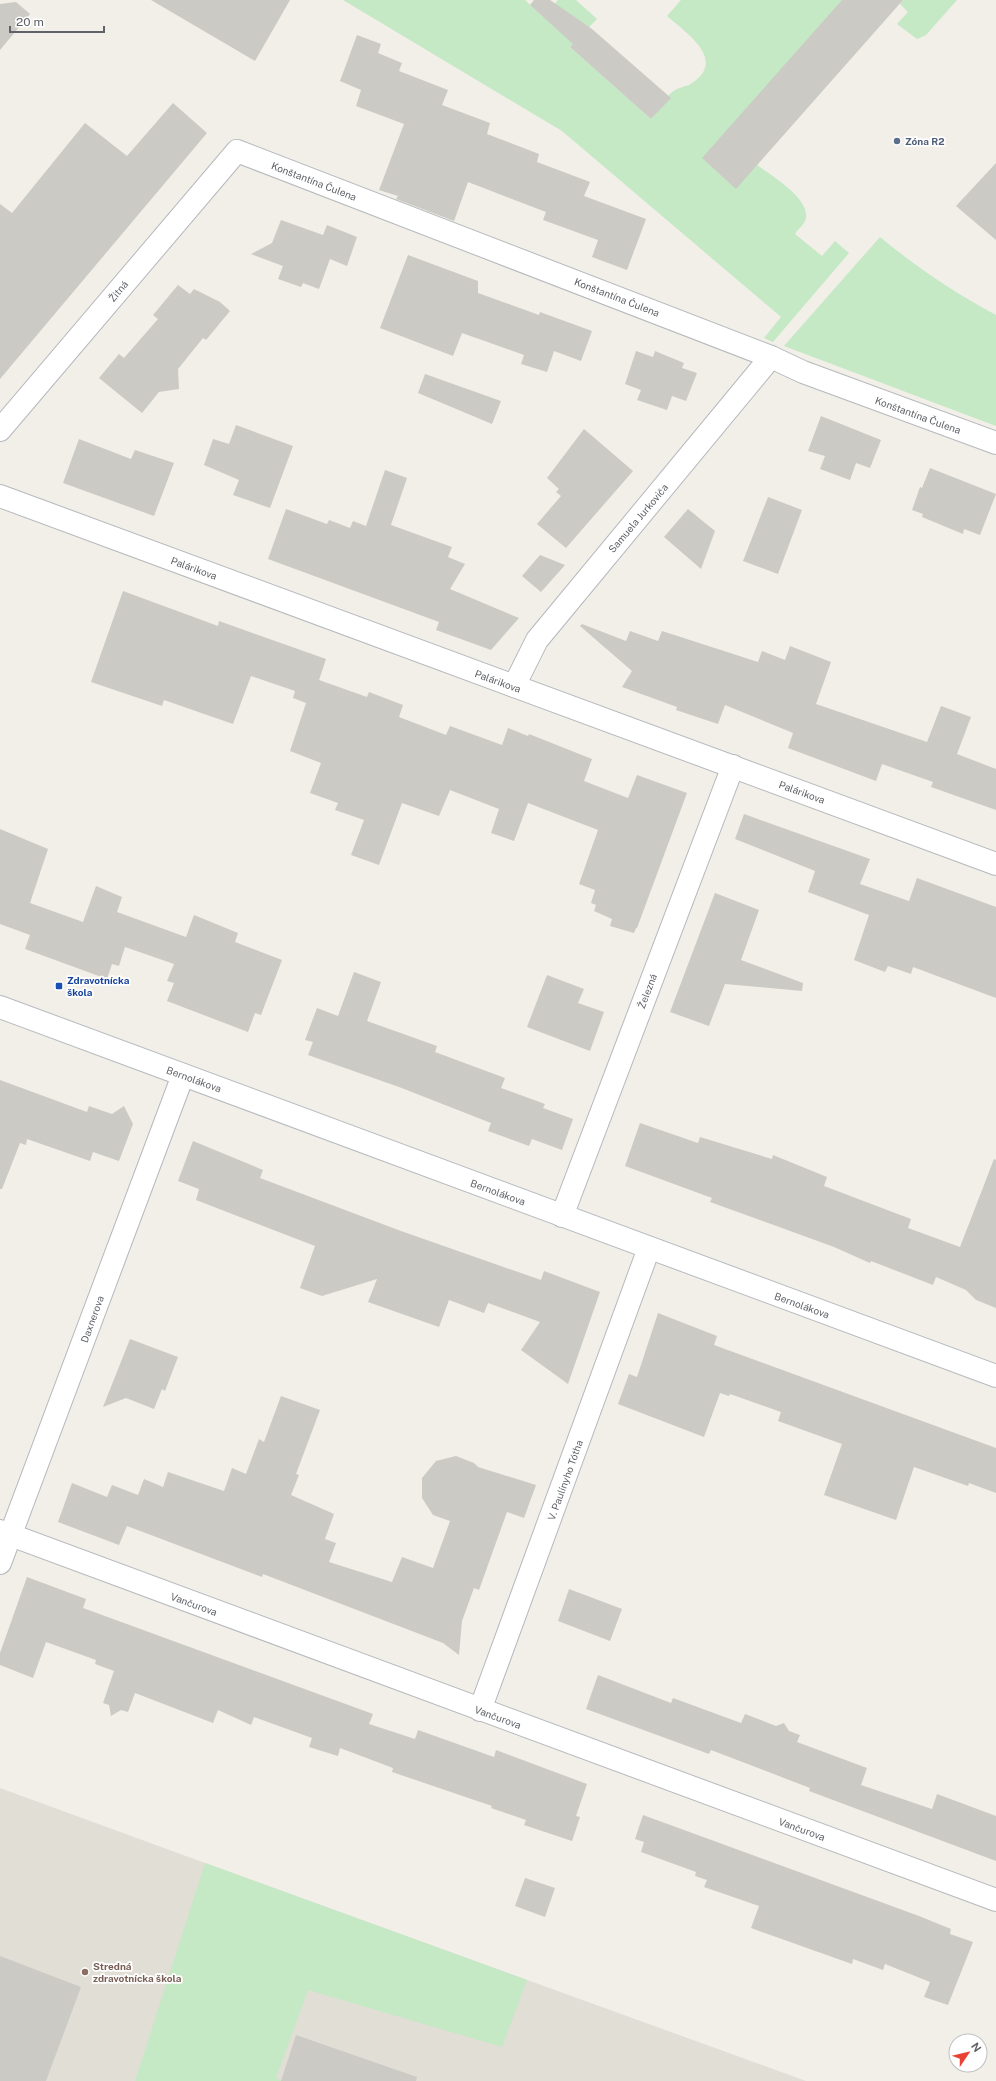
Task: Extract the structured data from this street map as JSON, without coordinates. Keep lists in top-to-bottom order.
{
  "streets": {
    "street": [
      "Konštantína Čulena",
      "Žitná",
      "Samuela Jurkoviča",
      "Palárikova",
      "Železná",
      "Bernolákova",
      "Daxnerova",
      "V. Paulínyho Tótha",
      "Vančurova"
    ]
  },
  "crossings": [
    ["Konštantína Čulena", "Žitná"],
    ["Konštantína Čulena", "Samuela Jurkoviča"],
    ["Samuela Jurkoviča", "Palárikova"],
    ["Palárikova", "Železná"],
    ["Železná", "Bernolákova"],
    ["Bernolákova", "Daxnerova"],
    ["Bernolákova", "V. Paulínyho Tótha"],
    ["Daxnerova", "Vančurova"],
    ["V. Paulínyho Tótha", "Vančurova"]
  ],
  "places": {
    "other": ["Zóna R2", "Stredná zdravotnícka škola"],
    "transit": ["Zdravotnícka škola"]
  },
  "scale_bar": "20 m",
  "north": "top right"
}
